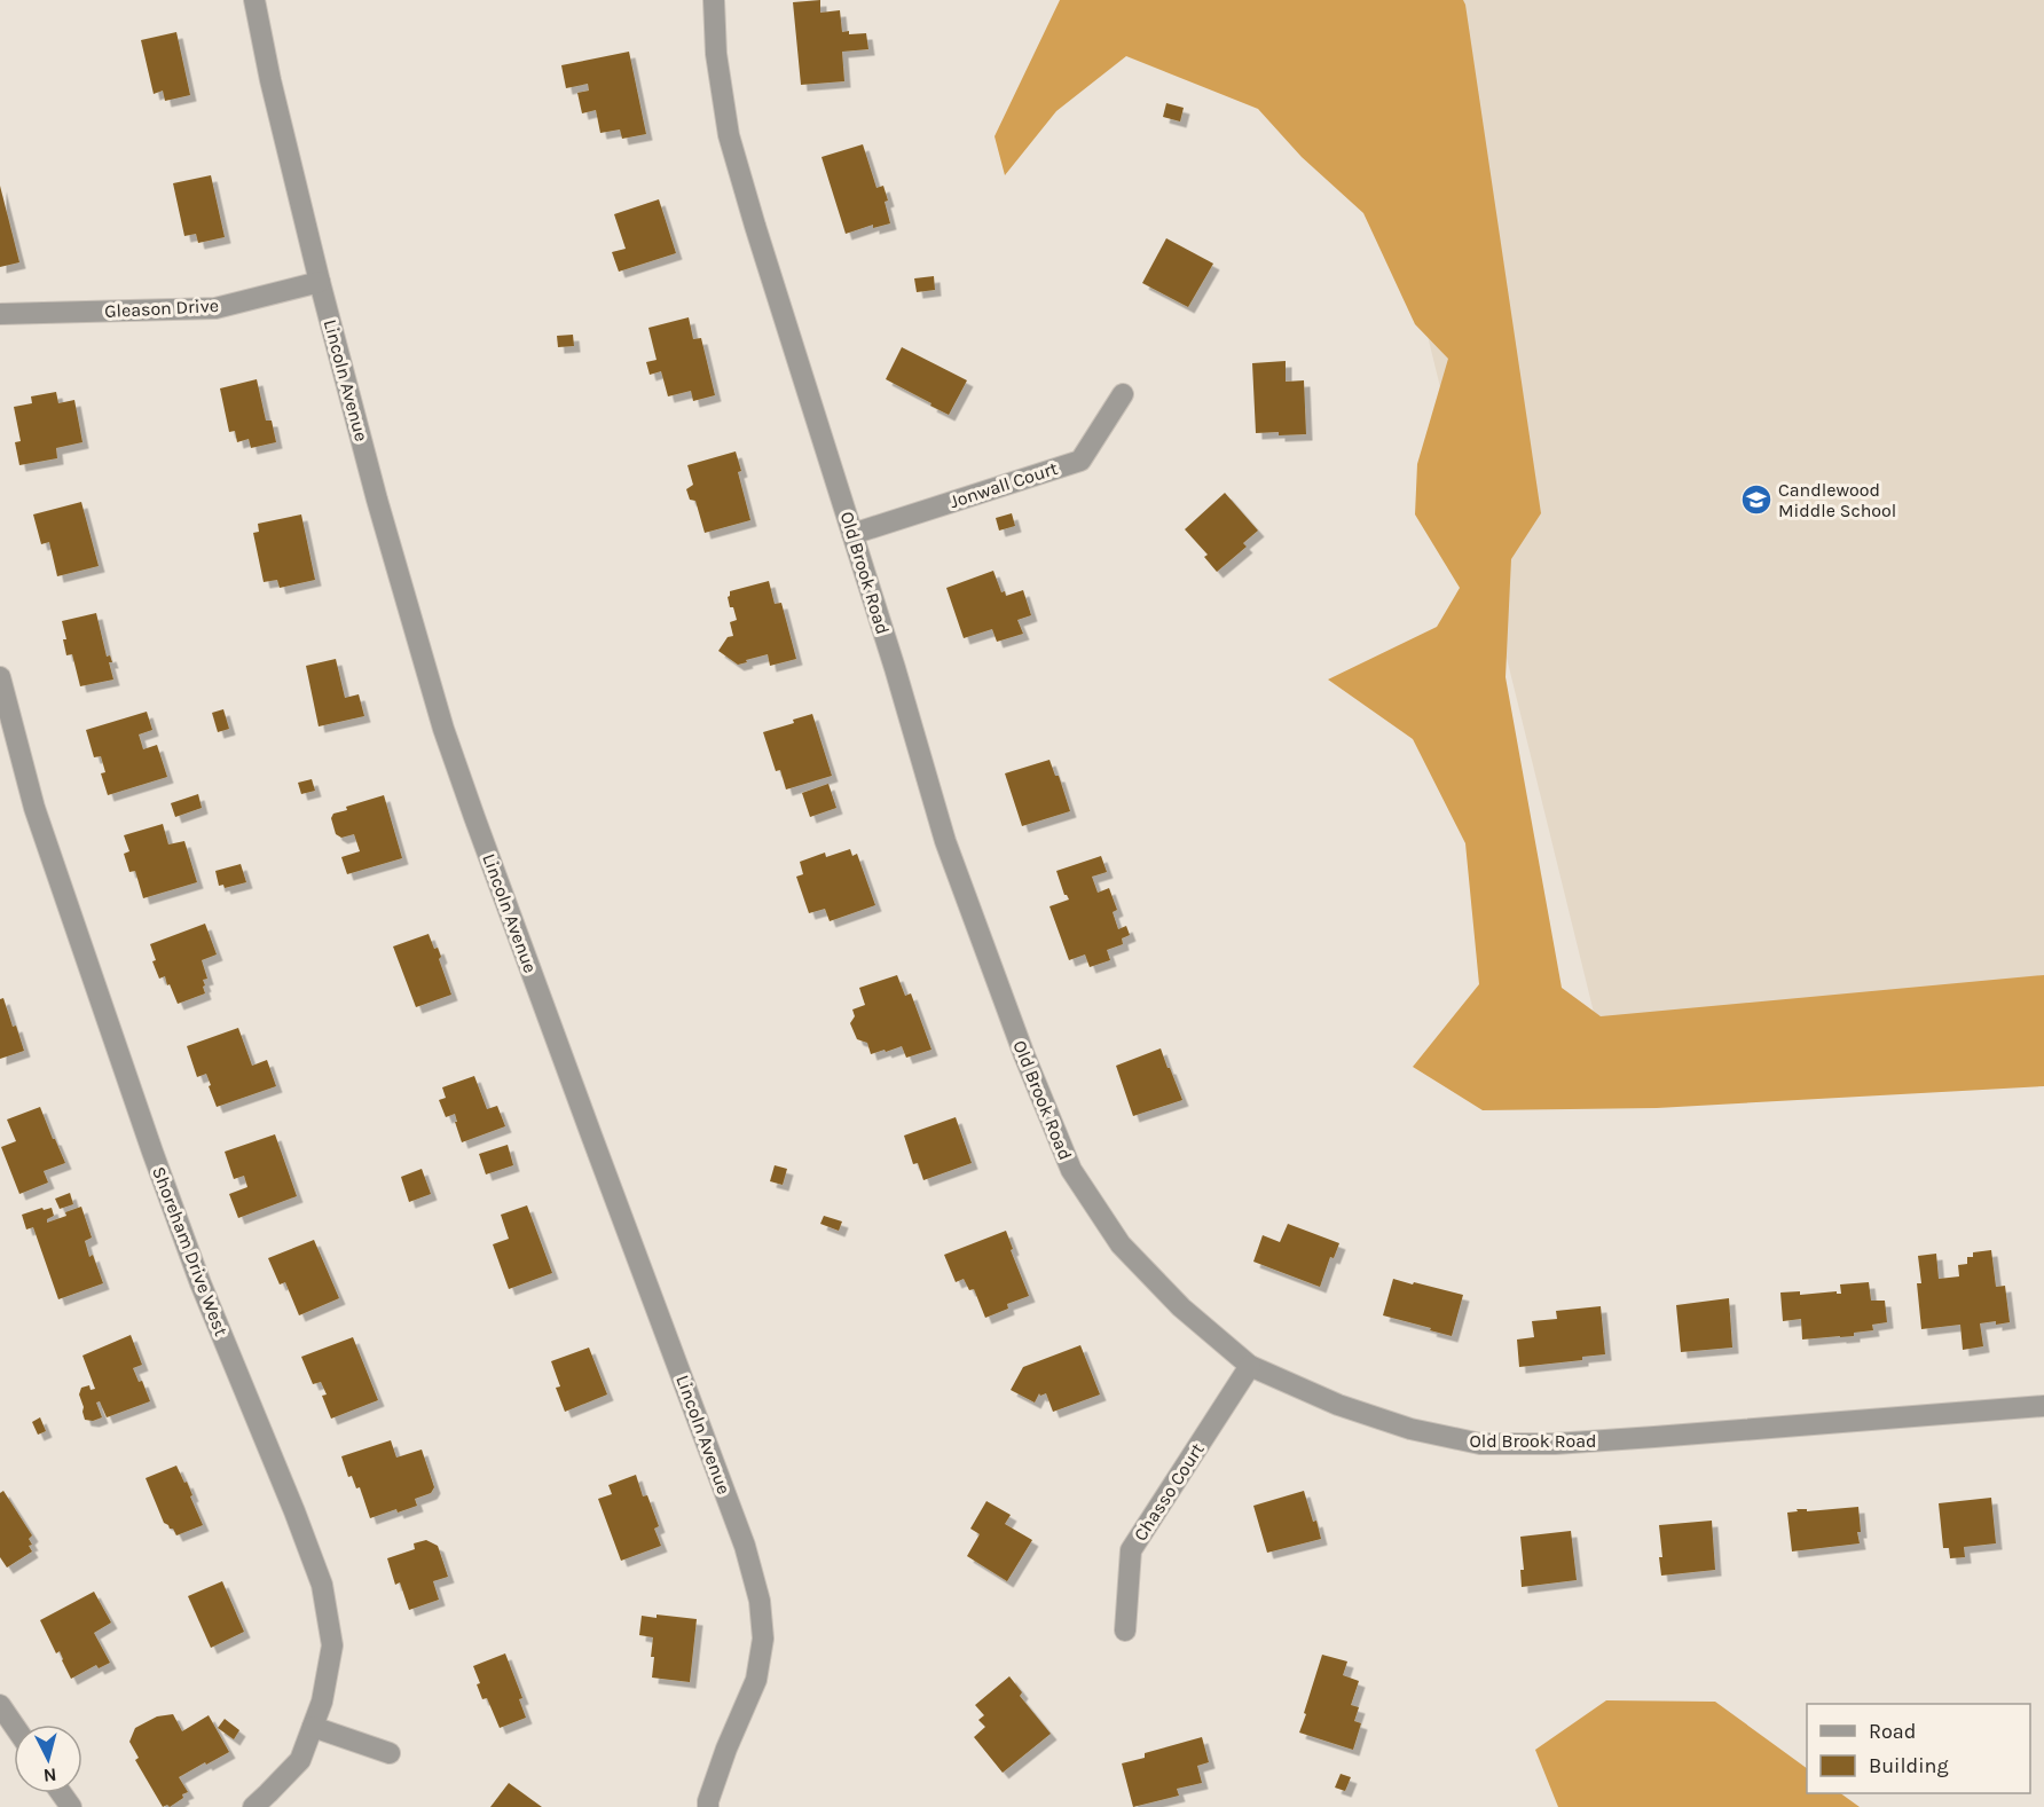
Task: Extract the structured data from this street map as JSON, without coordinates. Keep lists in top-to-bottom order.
{
  "streets": {
    "street": [
      "Gleason Drive",
      "Lincoln Avenue",
      "Jonwall Court",
      "Old Brook Road",
      "Shoreham Drive West",
      "Chasso Court"
    ]
  },
  "crossings": [
    ["Gleason Drive", "Lincoln Avenue"],
    ["Jonwall Court", "Old Brook Road"],
    ["Old Brook Road", "Chasso Court"]
  ],
  "places": {
    "school or university": ["Candlewood Middle School"]
  },
  "legend": ["Road", "Building"],
  "north": "bottom"
}
